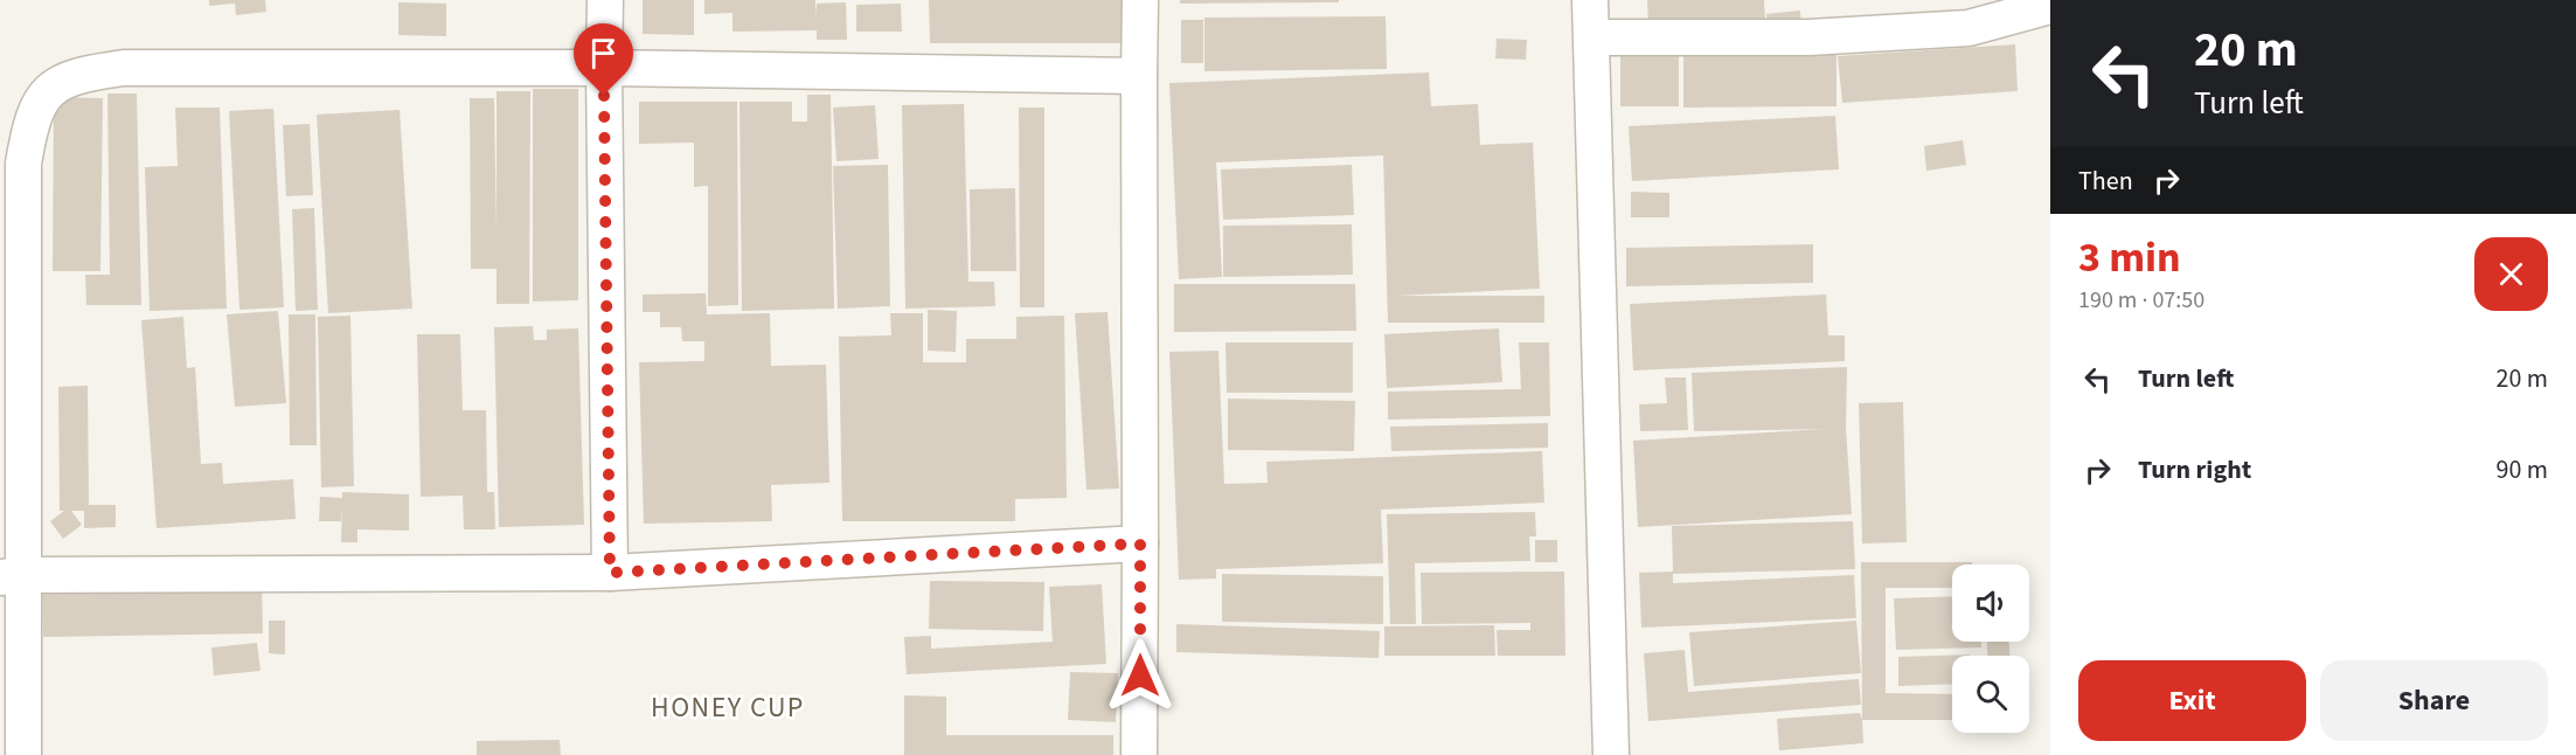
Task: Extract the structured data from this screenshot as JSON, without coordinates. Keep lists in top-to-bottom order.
{
  "districts": ["HONEY CUP"],
  "page": {
    "turn": ["20 m", "Turn left"],
    "then": "Then",
    "heading": ["3 min", "190 m · 07:50"],
    "list": [
      {
        "name": "Turn left",
        "value": "20 m"
      },
      {
        "name": "Turn right",
        "value": "90 m"
      }
    ],
    "buttons": ["Exit", "Share"]
  }
}
